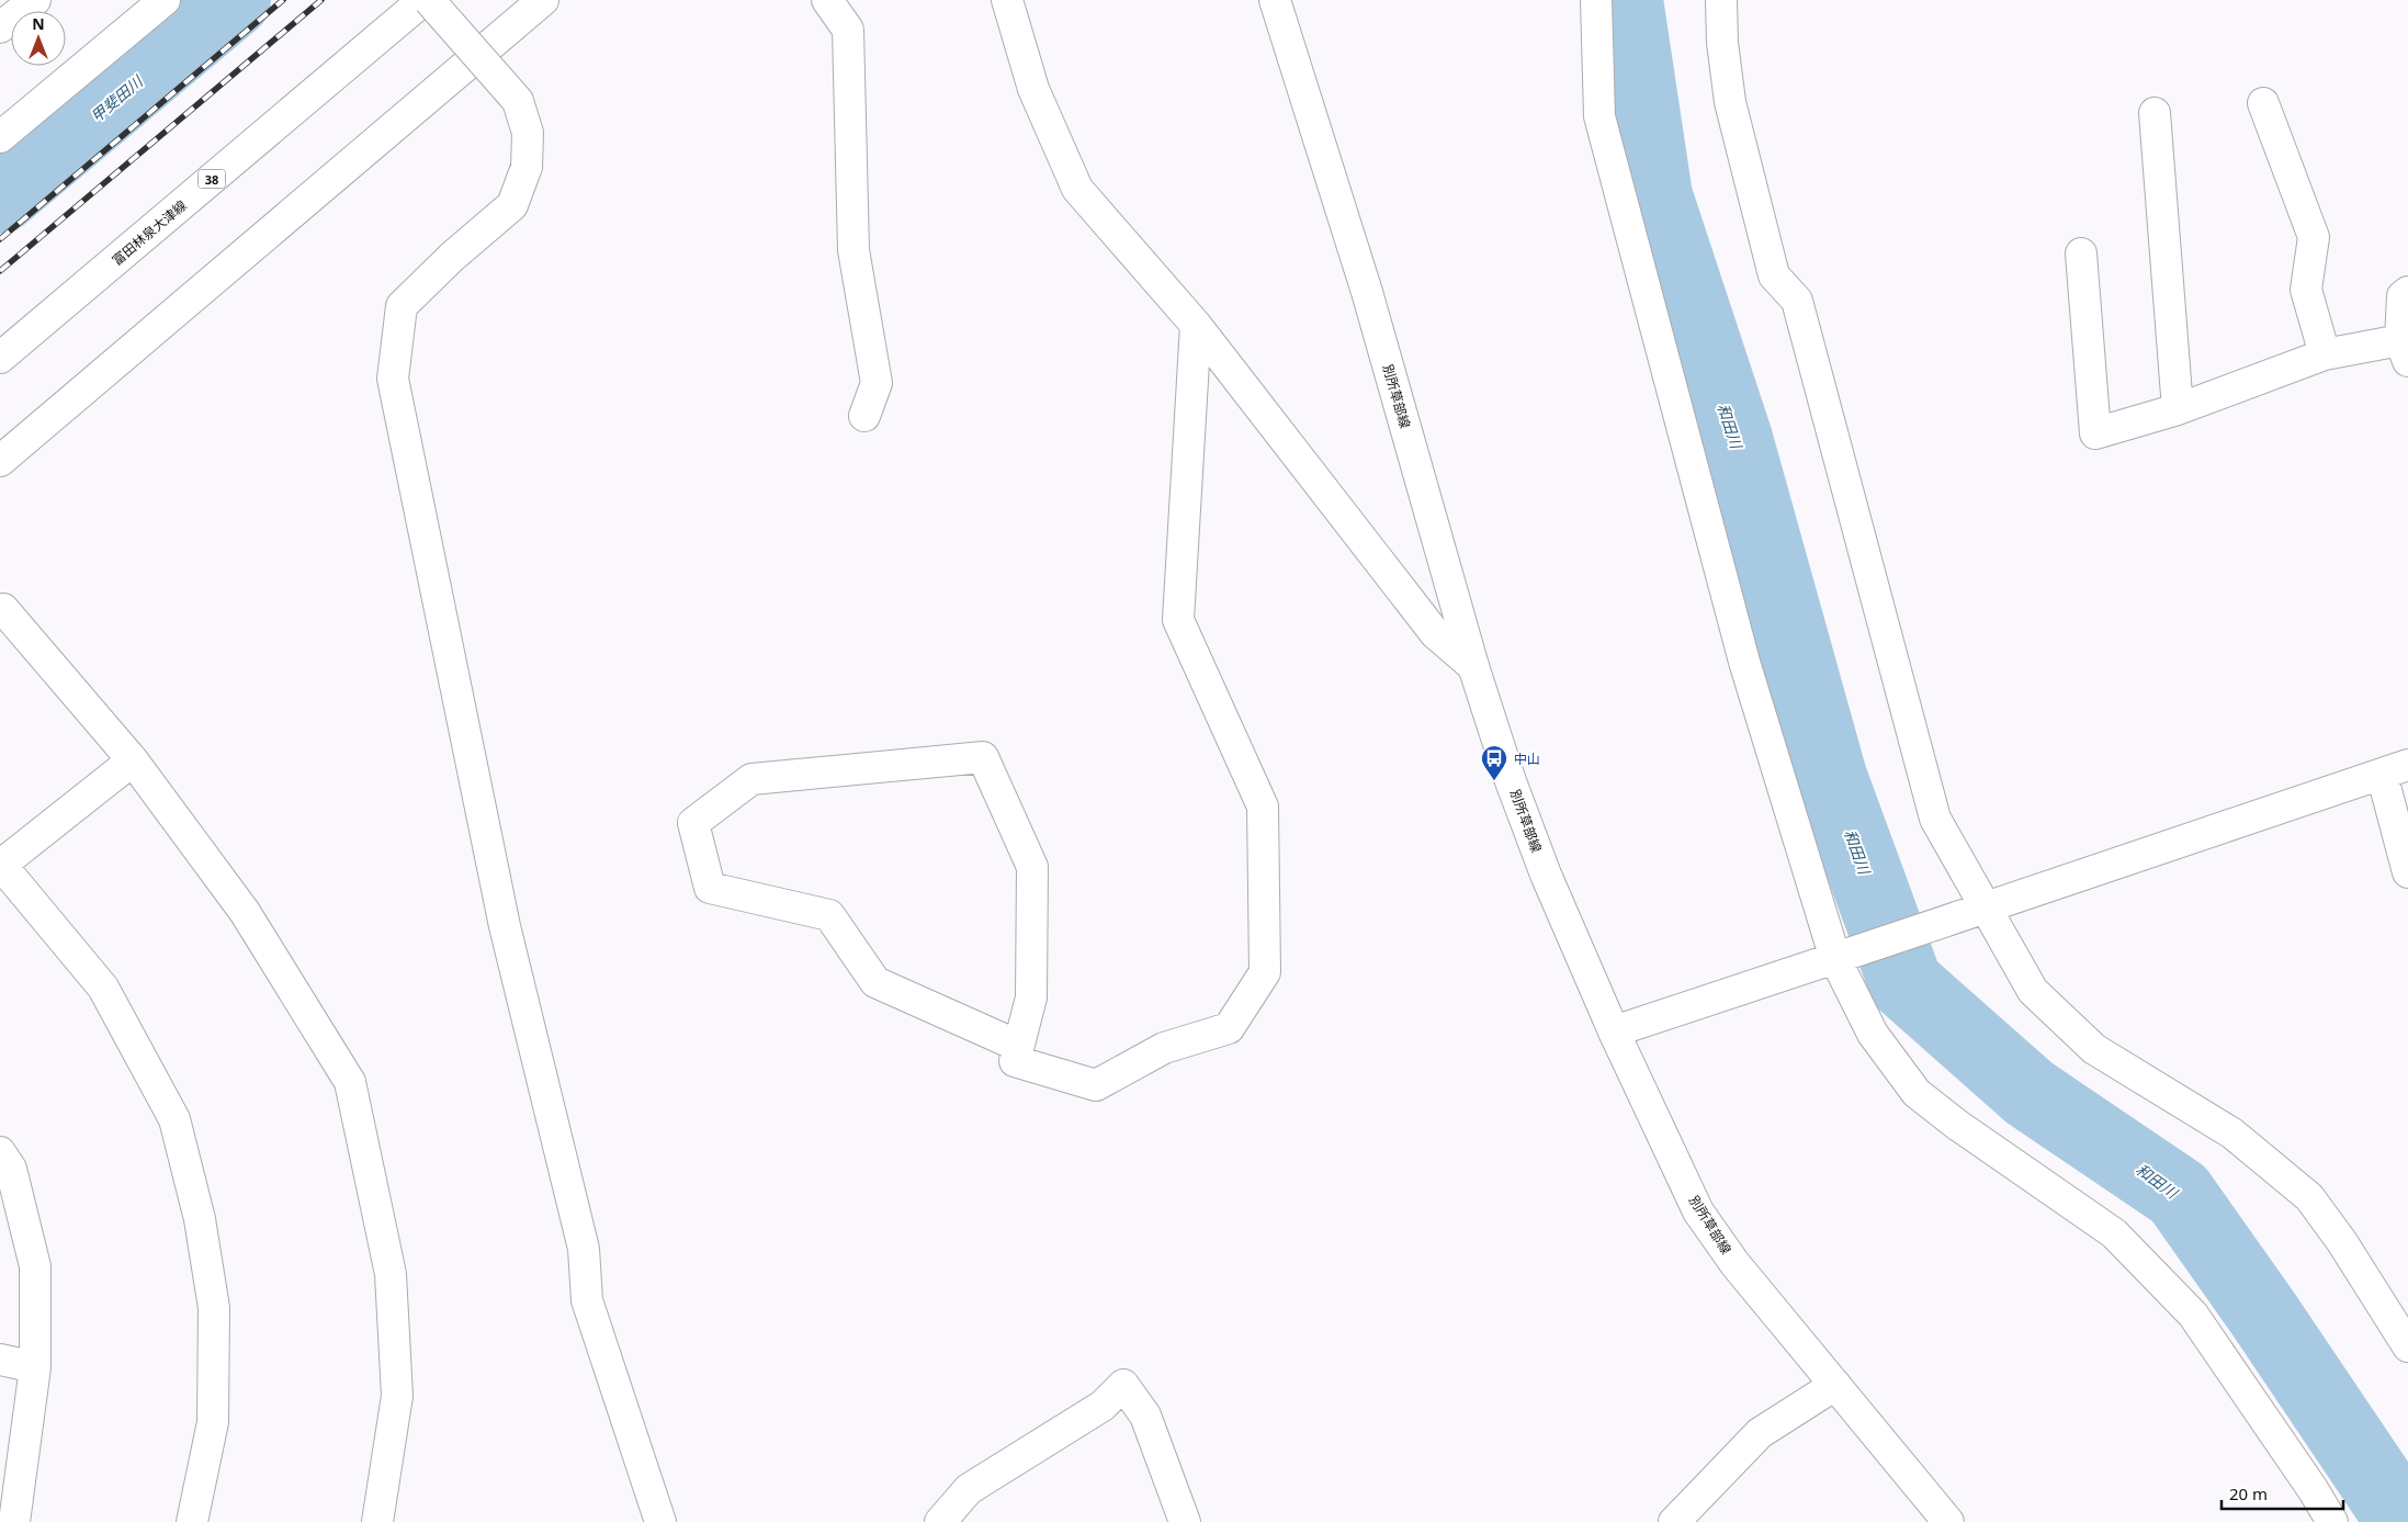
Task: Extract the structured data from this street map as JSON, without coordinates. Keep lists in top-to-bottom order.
{
  "streets": {
    "street": ["38", "富田林泉大津線", "別所草部線"]
  },
  "water": ["甲斐田川", "和田川"],
  "places": {
    "bus stop": ["中山"]
  },
  "scale_bar": "20 m",
  "north": "top"
}
